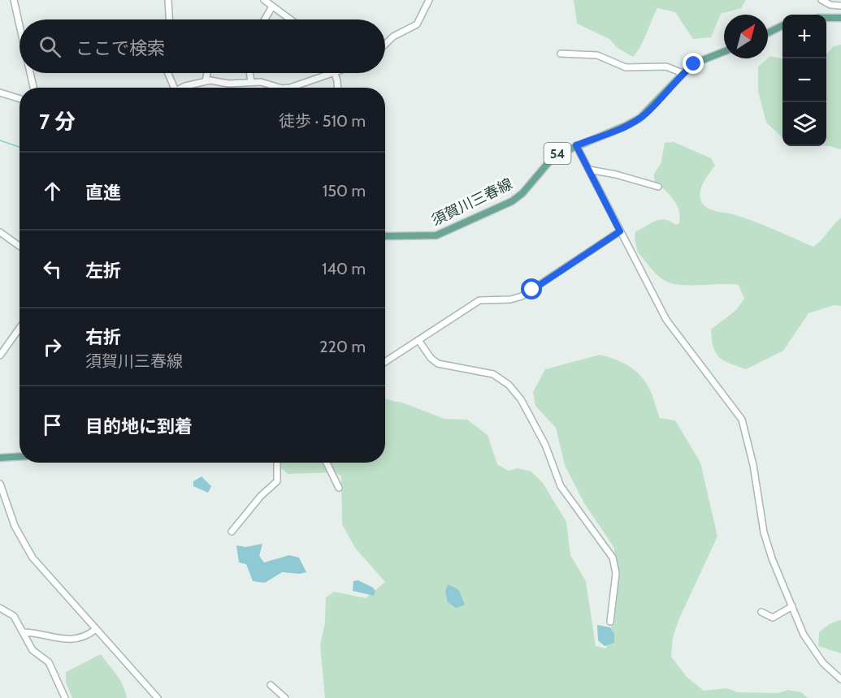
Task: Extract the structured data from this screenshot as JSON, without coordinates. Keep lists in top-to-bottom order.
{
  "streets": {
    "main road": ["54", "須賀川三春線"]
  },
  "north": "top right",
  "page": {
    "map_buttons": ["+", "−"],
    "search": "ここで検索",
    "heading": ["7 分", "徒歩 · 510 m"],
    "list": [
      ["直進", "150 m"],
      ["左折", "140 m"],
      ["右折", "須賀川三春線", "220 m"],
      "目的地に到着"
    ]
  }
}
